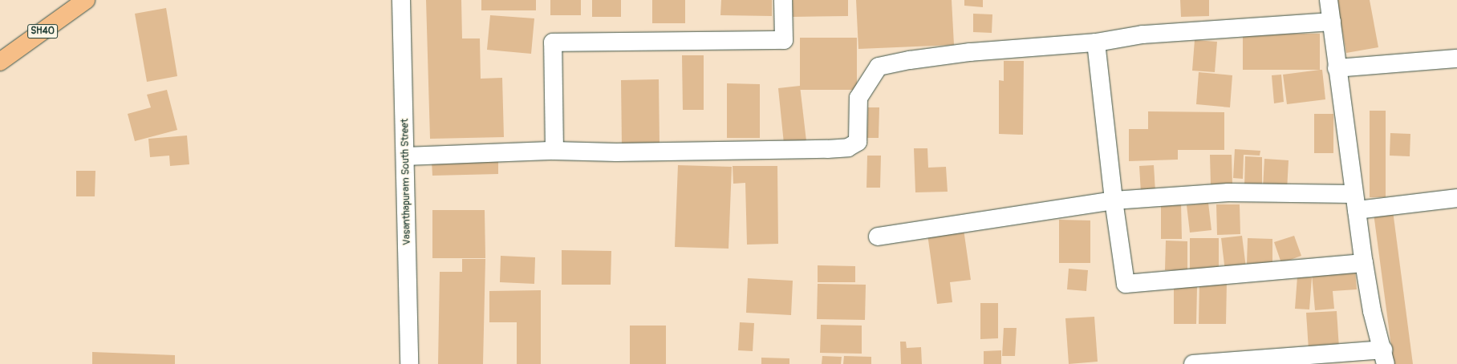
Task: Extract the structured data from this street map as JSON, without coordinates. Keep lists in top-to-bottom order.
{
  "streets": {
    "main road": ["SH40"],
    "street": ["Vasanthapuram South Street"]
  }
}
